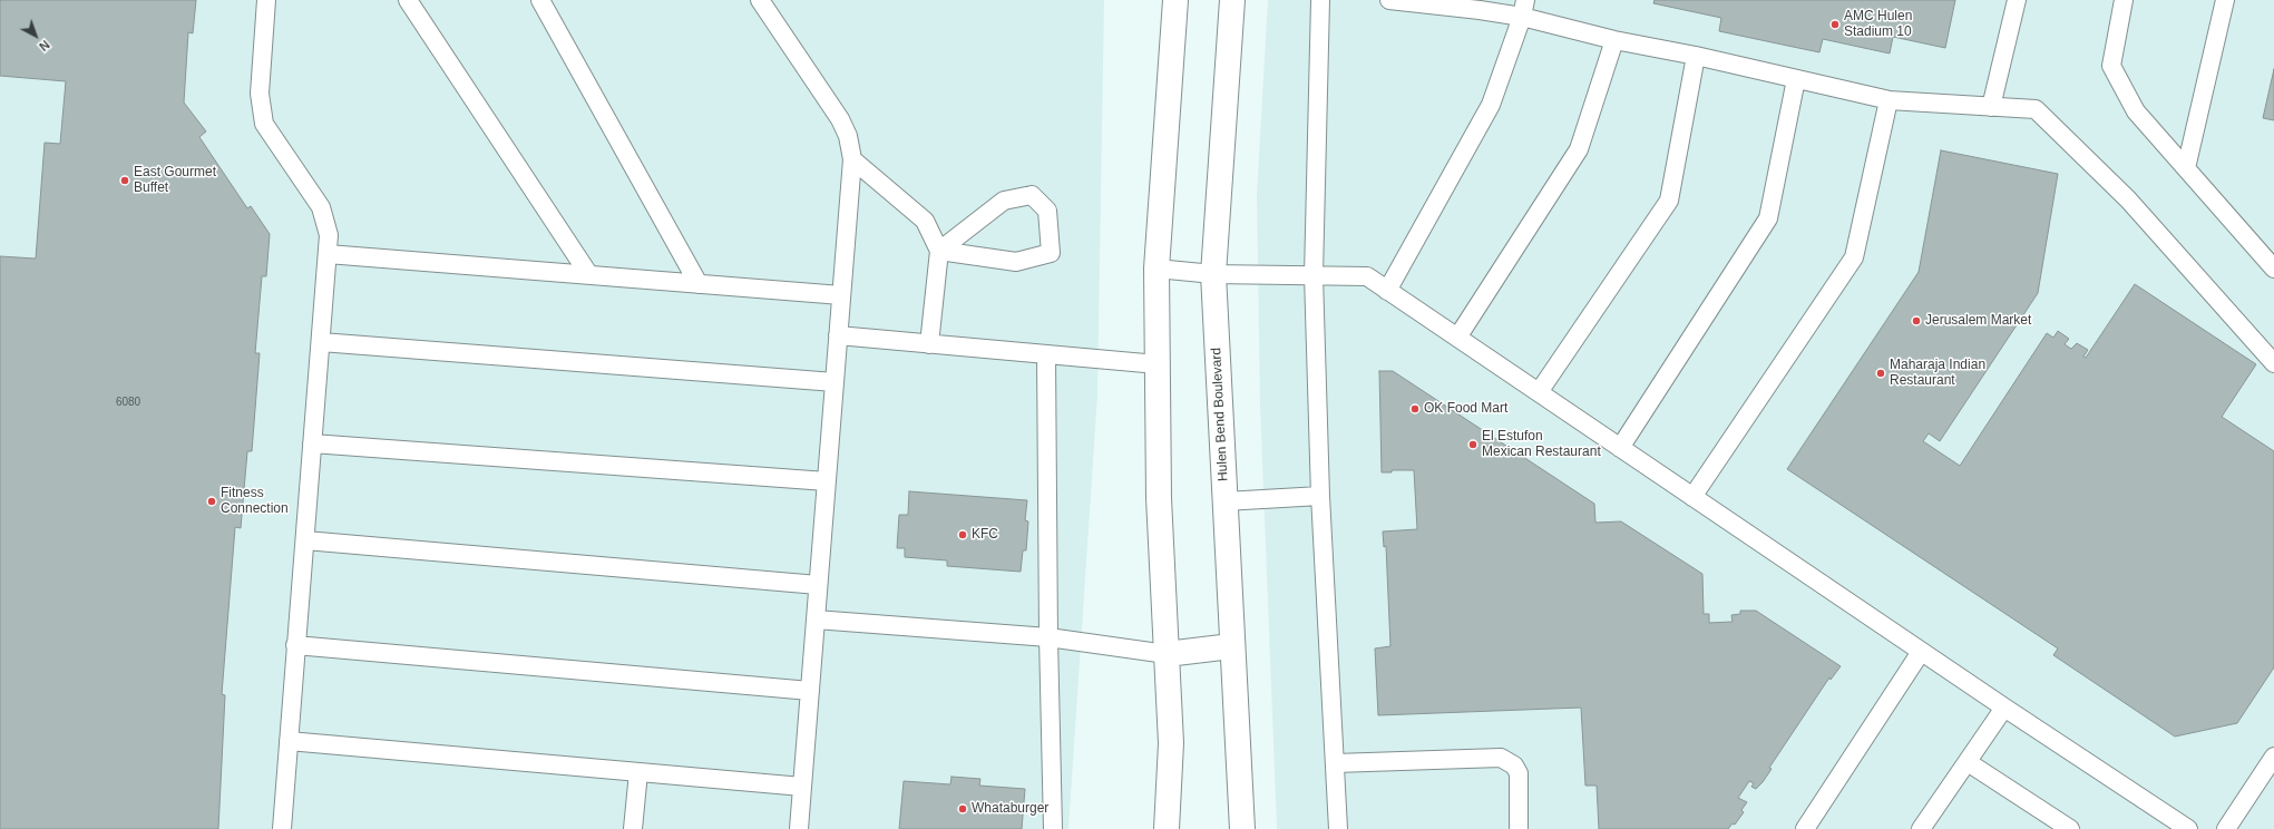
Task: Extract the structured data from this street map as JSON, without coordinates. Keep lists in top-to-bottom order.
{
  "streets": {
    "street": ["Hulen Bend Boulevard"]
  },
  "places": [
    "AMC Hulen Stadium 10",
    "East Gourmet Buffet",
    "Jerusalem Market",
    "Maharaja Indian Restaurant",
    "OK Food Mart",
    "El Estufon Mexican Restaurant",
    "Fitness Connection",
    "KFC",
    "Whataburger"
  ],
  "house_numbers": ["6080"],
  "north": "bottom right"
}
